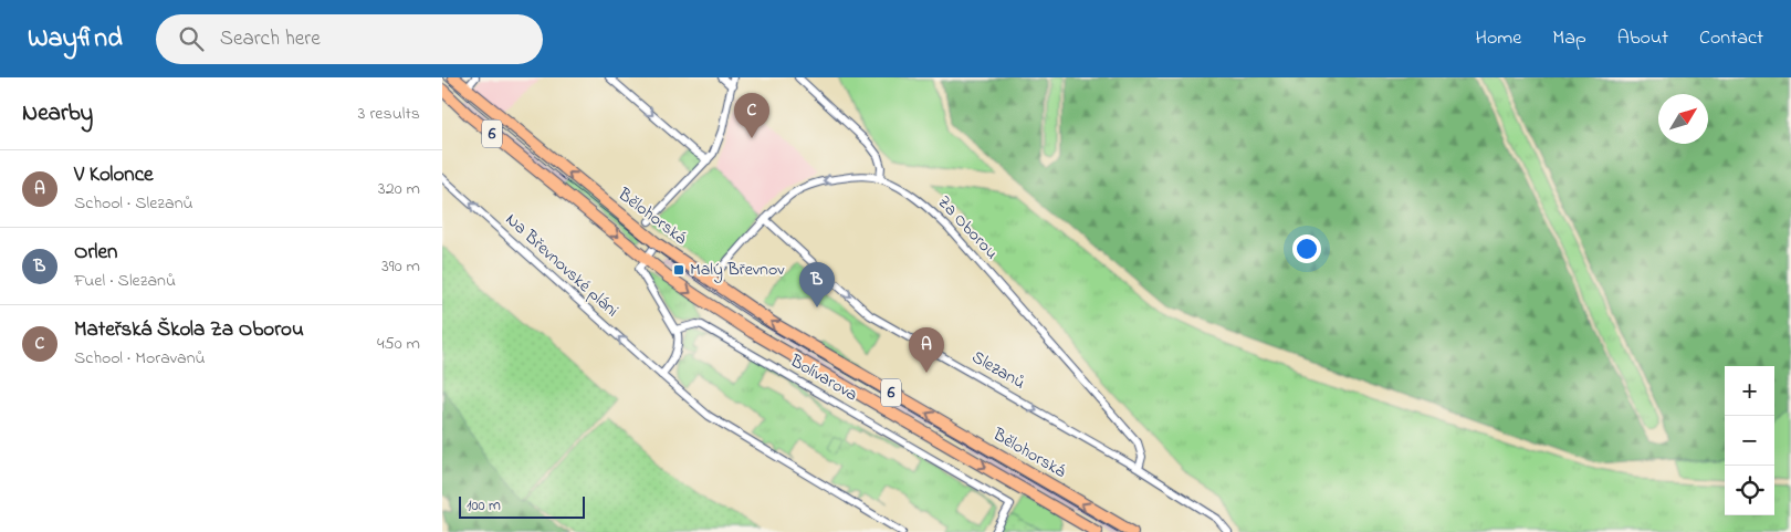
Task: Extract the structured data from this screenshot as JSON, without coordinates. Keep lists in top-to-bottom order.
{
  "streets": {
    "main road": ["6", "Bělohorská"],
    "street": [
      "Za Oborou",
      "Na Břevnovské pláni",
      "Slezanů",
      "Bolívarova"
    ]
  },
  "crossings": [
    ["Za Oborou", "Slezanů"]
  ],
  "one_way": ["Na Břevnovské pláni", "Slezanů"],
  "places": {
    "transit": ["Malý Břevnov"]
  },
  "scale_bar": "100 m",
  "north": "top right",
  "page": {
    "header": "Wayfind",
    "search": "Search here",
    "nav": [
      "Home",
      "Map",
      "About",
      "Contact"
    ],
    "heading": ["Nearby", "3 results"],
    "pins": ["C", "B", "A"],
    "list": [
      {
        "mark": "A",
        "name": "V Kolonce",
        "note": "School · Slezanů",
        "value": "320 m"
      },
      {
        "mark": "B",
        "name": "Orlen",
        "note": "Fuel · Slezanů",
        "value": "390 m"
      },
      {
        "mark": "C",
        "name": "Mateřská Škola Za Oborou",
        "note": "School · Moravanů",
        "value": "450 m"
      }
    ],
    "map_buttons": ["+", "−"],
    "scale": "100 m"
  }
}
